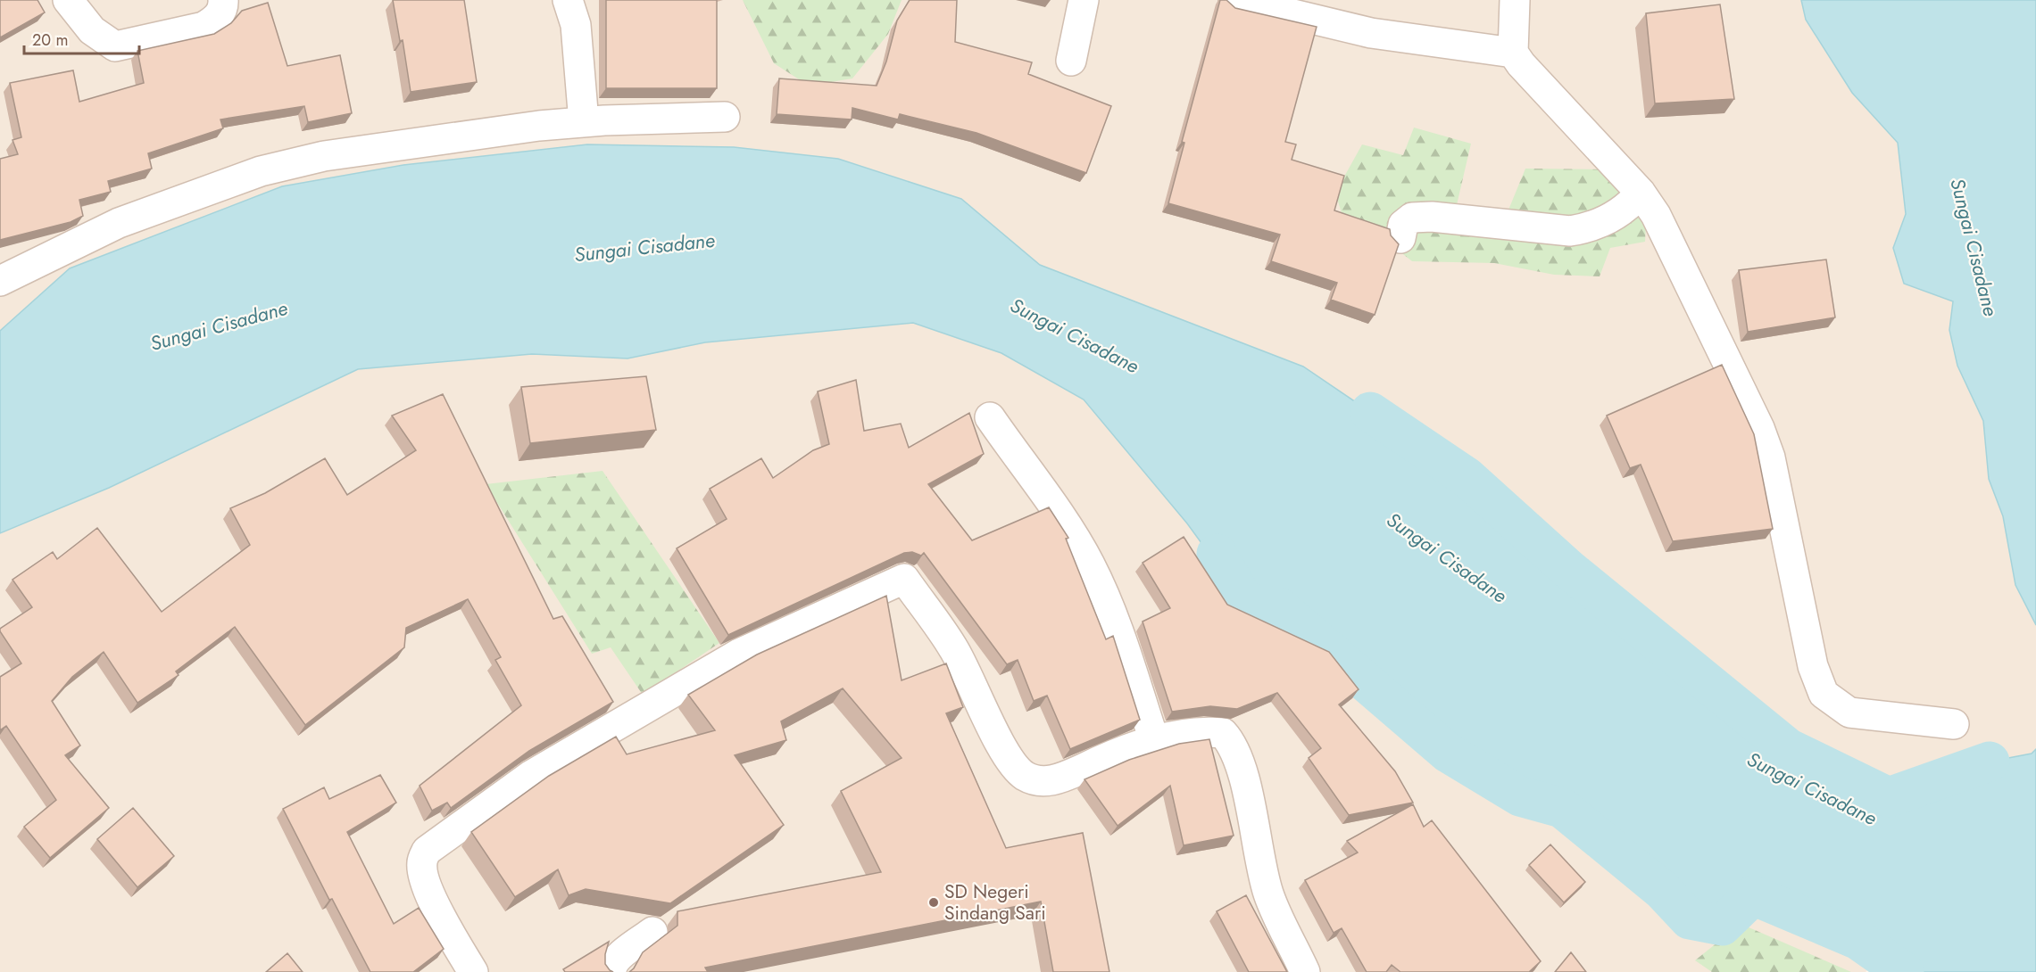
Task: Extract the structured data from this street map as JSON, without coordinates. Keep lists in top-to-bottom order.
{
  "water": ["Sungai Cisadane"],
  "places": ["SD Negeri Sindang Sari"],
  "scale_bar": "20 m"
}
